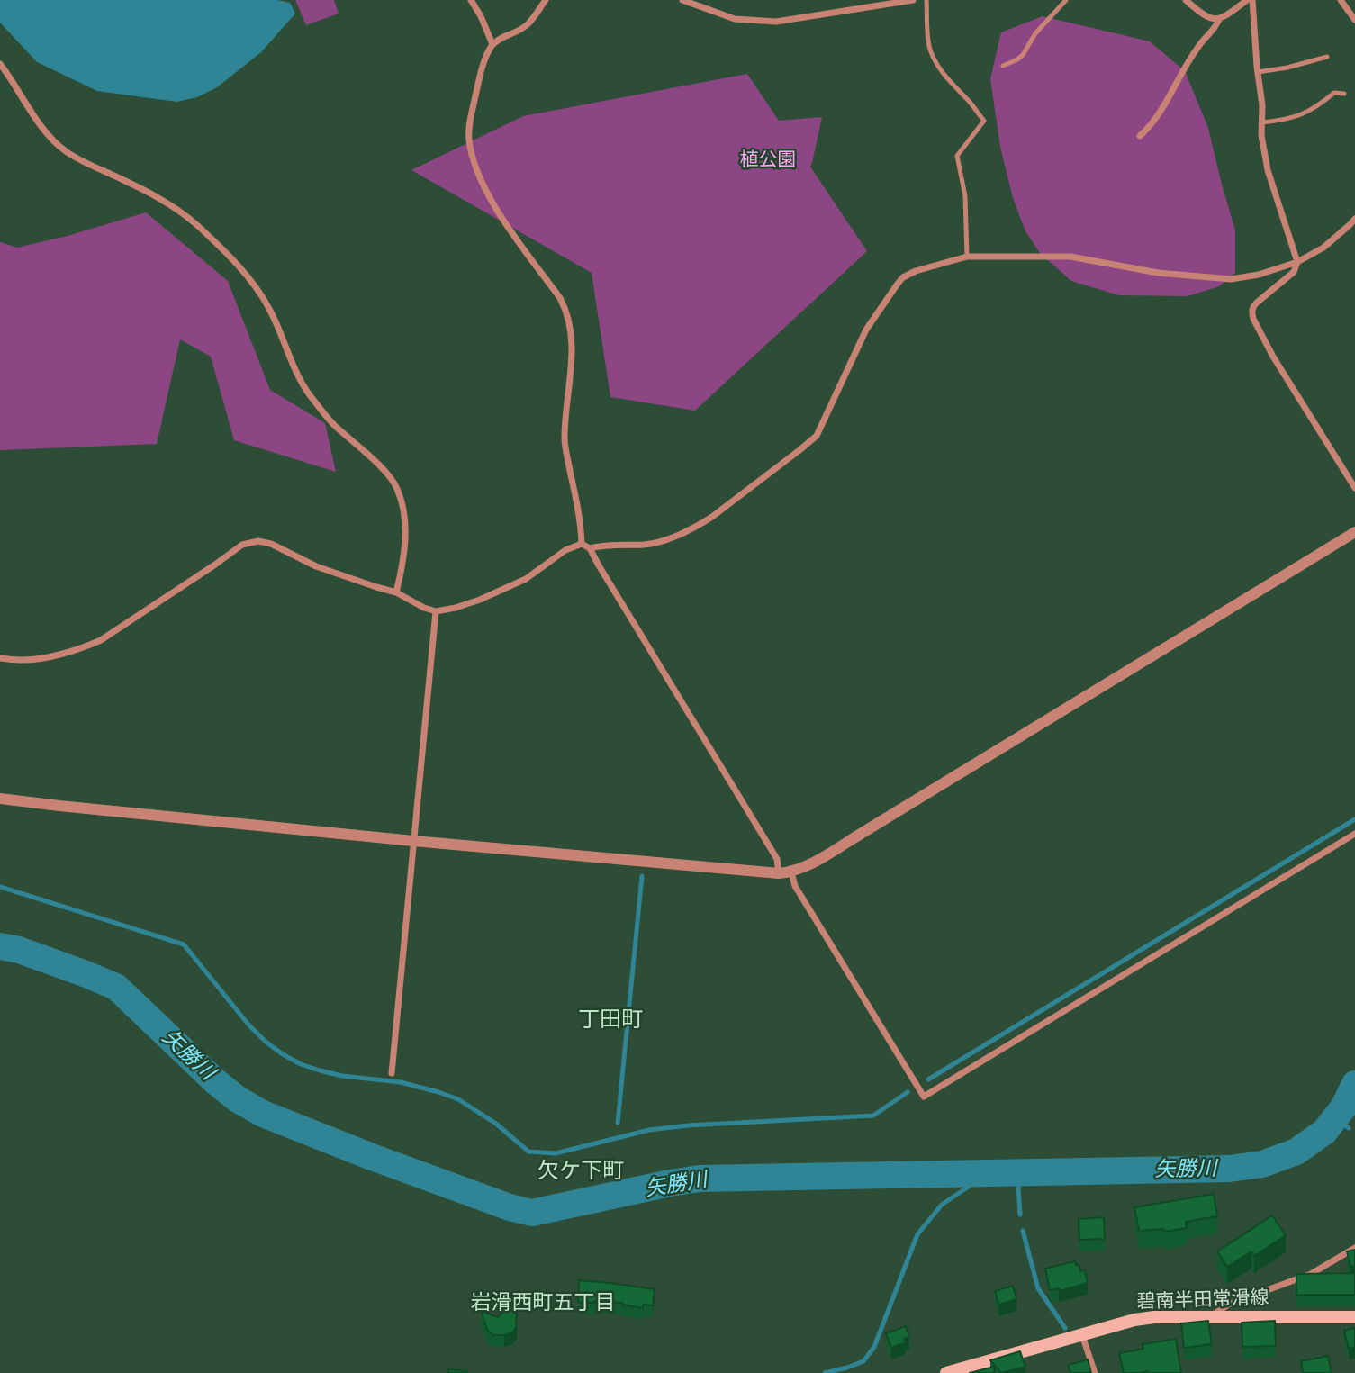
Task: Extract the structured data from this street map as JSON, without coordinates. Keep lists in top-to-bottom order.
{
  "streets": {
    "main road": ["碧南半田常滑線"]
  },
  "districts": ["丁田町", "欠ケ下町", "岩滑西町五丁目"],
  "water": ["矢勝川"],
  "parks": ["植公園"]
}
